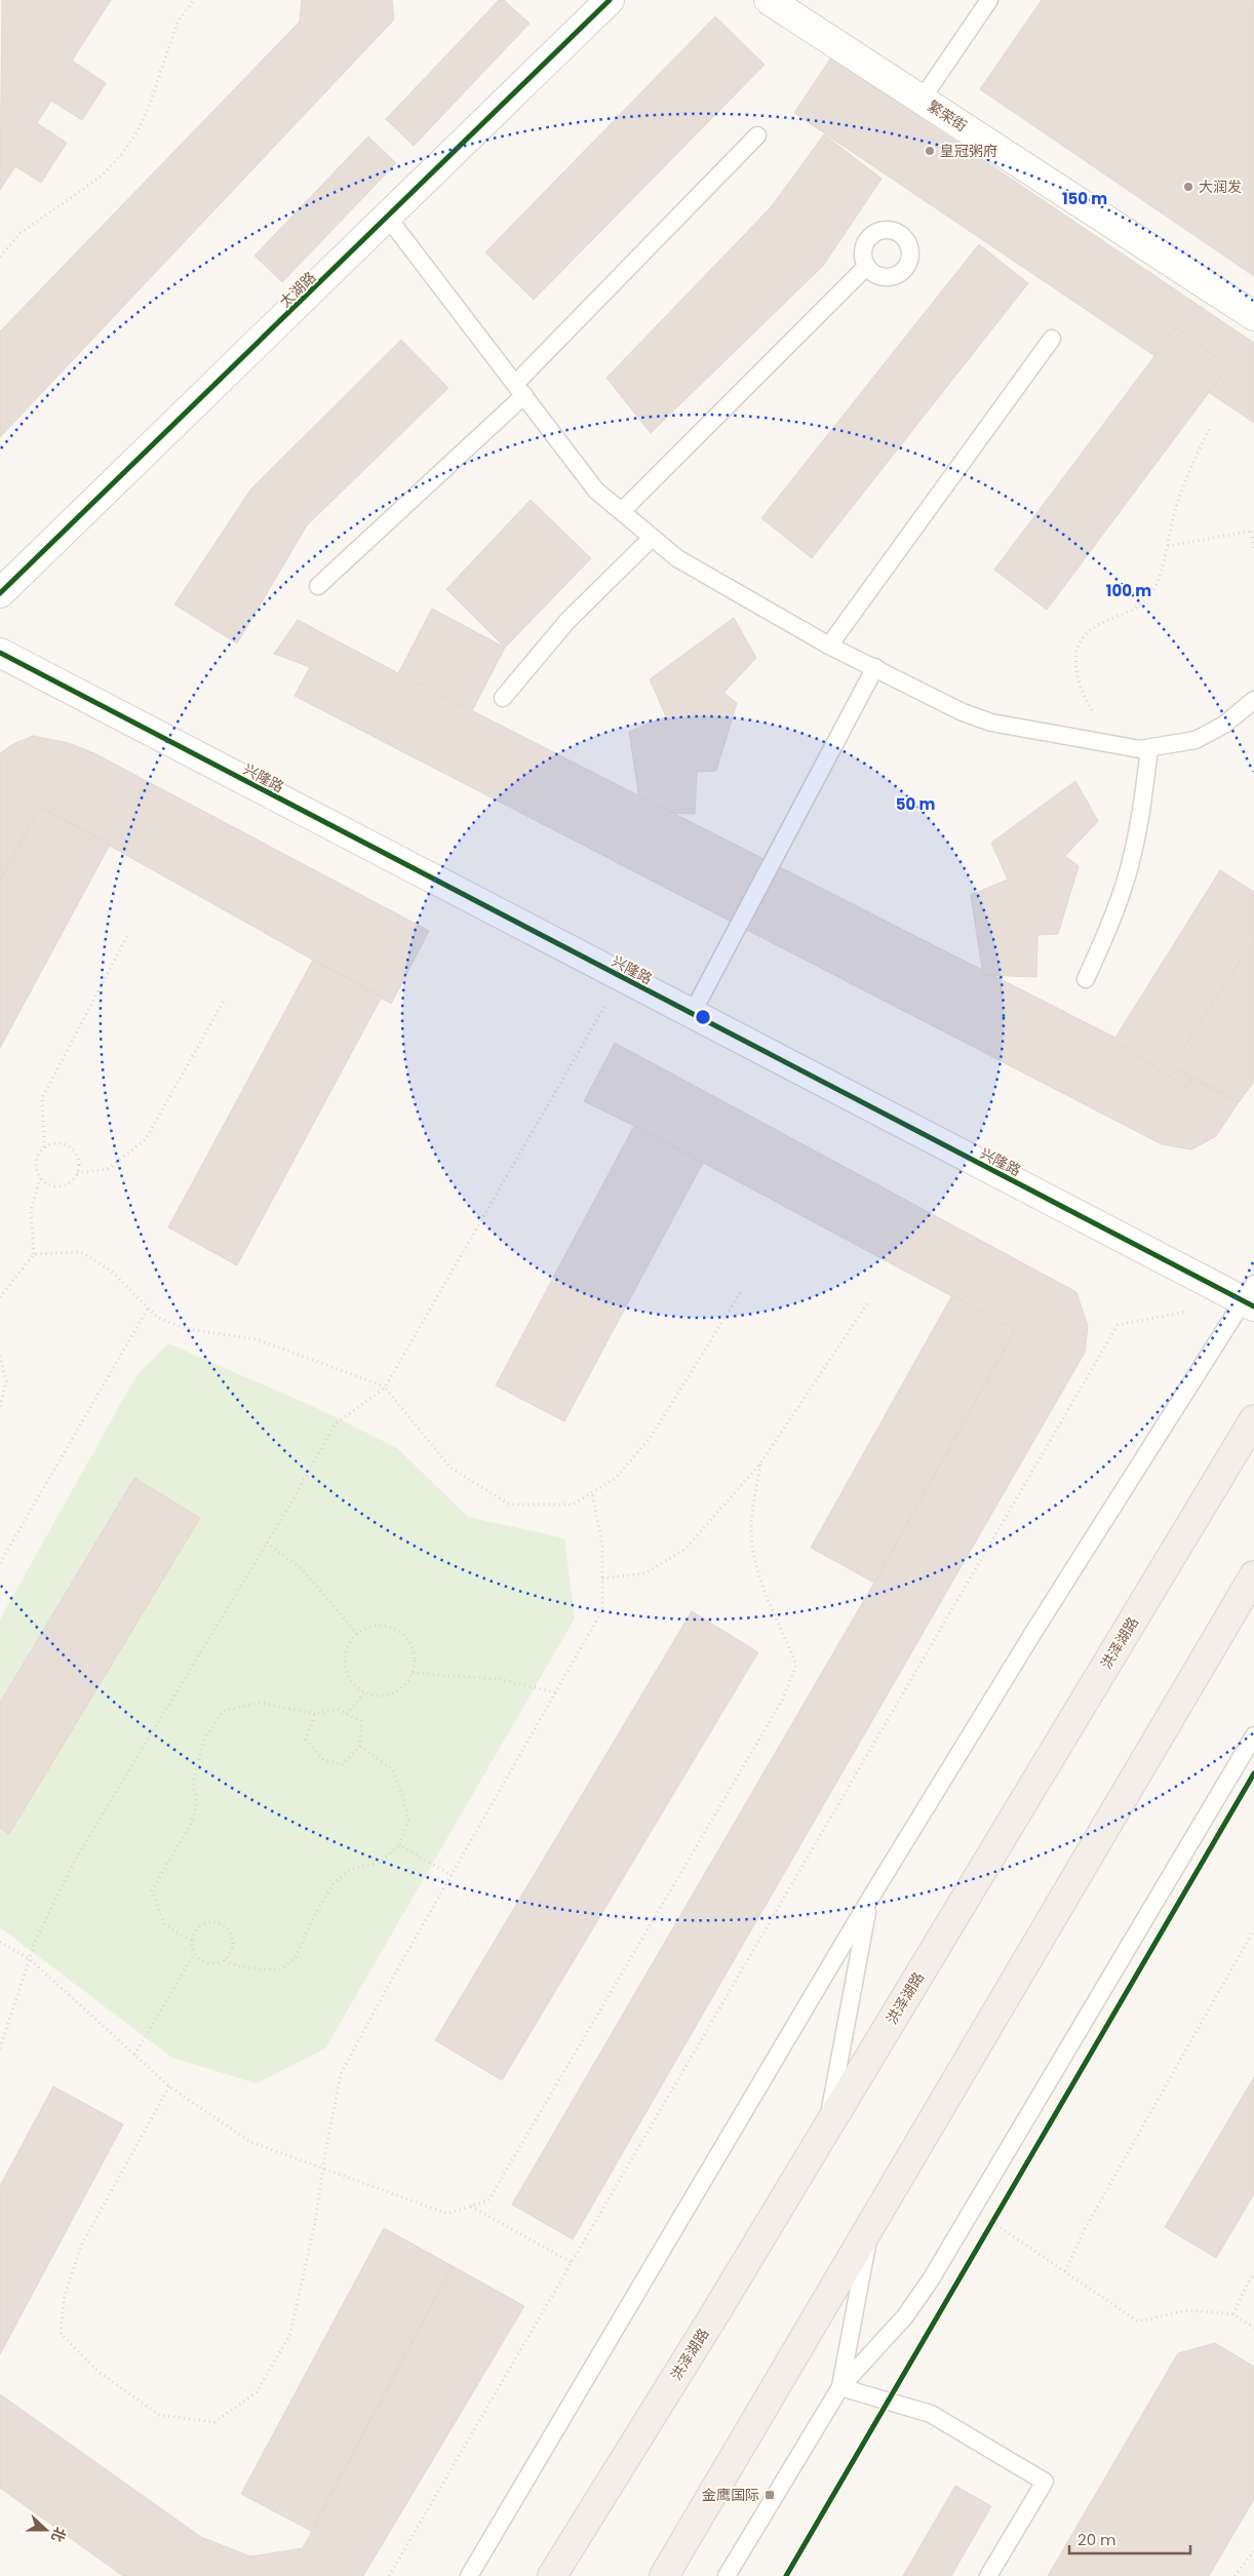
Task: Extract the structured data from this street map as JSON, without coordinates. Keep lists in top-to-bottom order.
{
  "streets": {
    "main road": ["洪泽湖路"],
    "street": ["繁荣街", "太湖路", "兴隆路"]
  },
  "places": {
    "other": ["皇冠粥府", "大润发"],
    "transit": ["金鹰国际"]
  },
  "scale_bar": "20 m",
  "north": "right",
  "rings": ["150 m", "100 m", "50 m"]
}
